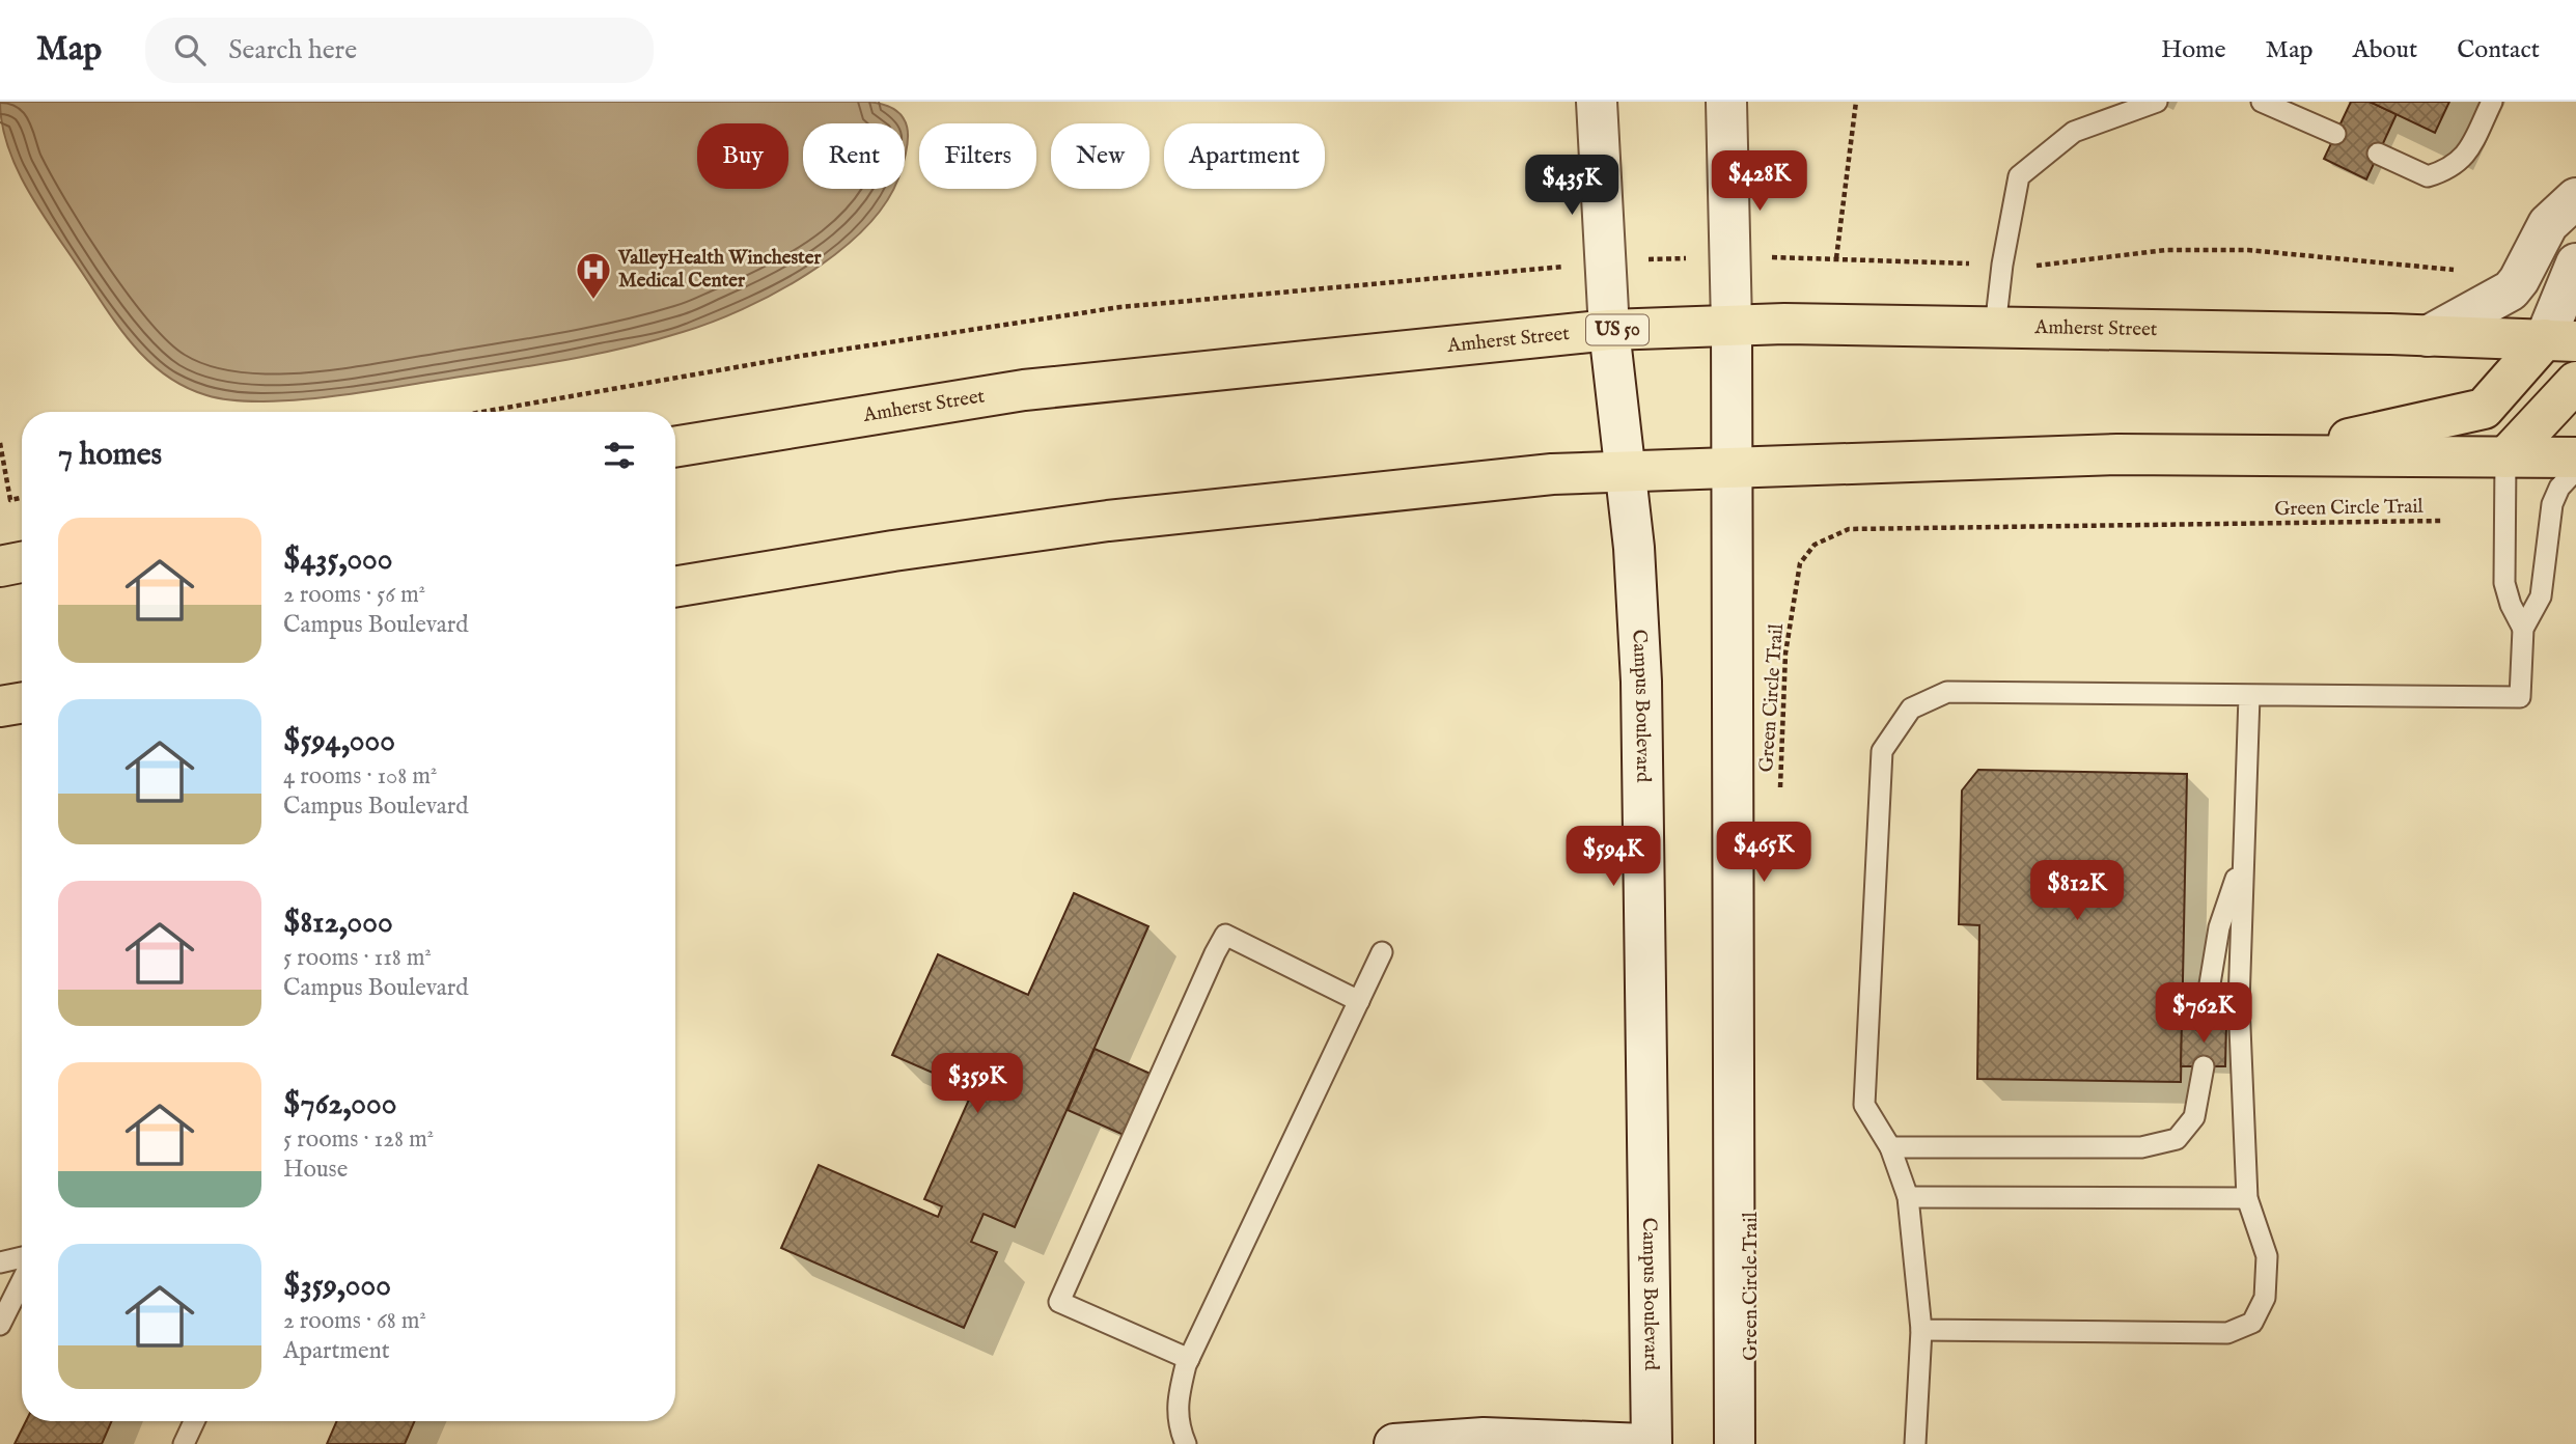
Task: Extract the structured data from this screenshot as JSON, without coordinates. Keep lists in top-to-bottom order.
{
  "streets": {
    "main road": ["Amherst Street", "US 50", "Campus Boulevard"],
    "path": ["Green Circle Trail"]
  },
  "crossings": [
    ["Amherst Street", "Campus Boulevard"]
  ],
  "places": {
    "hospital": ["ValleyHealth Winchester Medical Center"]
  },
  "page": {
    "header": "Map",
    "search": "Search here",
    "nav": [
      "Home",
      "Map",
      "About",
      "Contact"
    ],
    "chip": [
      "Buy",
      "Rent",
      "Filters",
      "New",
      "Apartment"
    ],
    "price": [
      "$428K",
      "$435K",
      "$465K",
      "$594K",
      "$812K",
      "$762K",
      "$359K"
    ],
    "heading": "7 homes",
    "list": [
      {
        "name": "$435,000",
        "note": "2 rooms · 56 m² · Campus Boulevard"
      },
      {
        "name": "$594,000",
        "note": "4 rooms · 108 m² · Campus Boulevard"
      },
      {
        "name": "$812,000",
        "note": "5 rooms · 118 m² · Campus Boulevard"
      },
      {
        "name": "$762,000",
        "note": "5 rooms · 128 m² · House"
      },
      {
        "name": "$359,000",
        "note": "2 rooms · 68 m² · Apartment"
      }
    ]
  }
}
